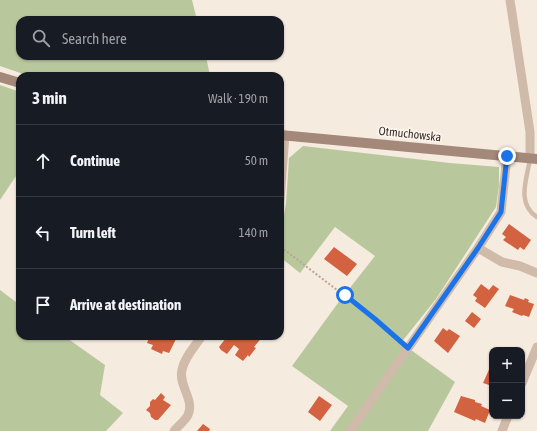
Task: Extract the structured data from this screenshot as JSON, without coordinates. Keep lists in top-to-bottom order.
{
  "streets": {
    "main road": ["Otmuchowska"]
  },
  "page": {
    "search": "Search here",
    "heading": ["3 min", "Walk · 190 m"],
    "list": [
      ["Continue", "50 m"],
      ["Turn left", "140 m"],
      "Arrive at destination"
    ],
    "map_buttons": ["+", "−"]
  }
}
